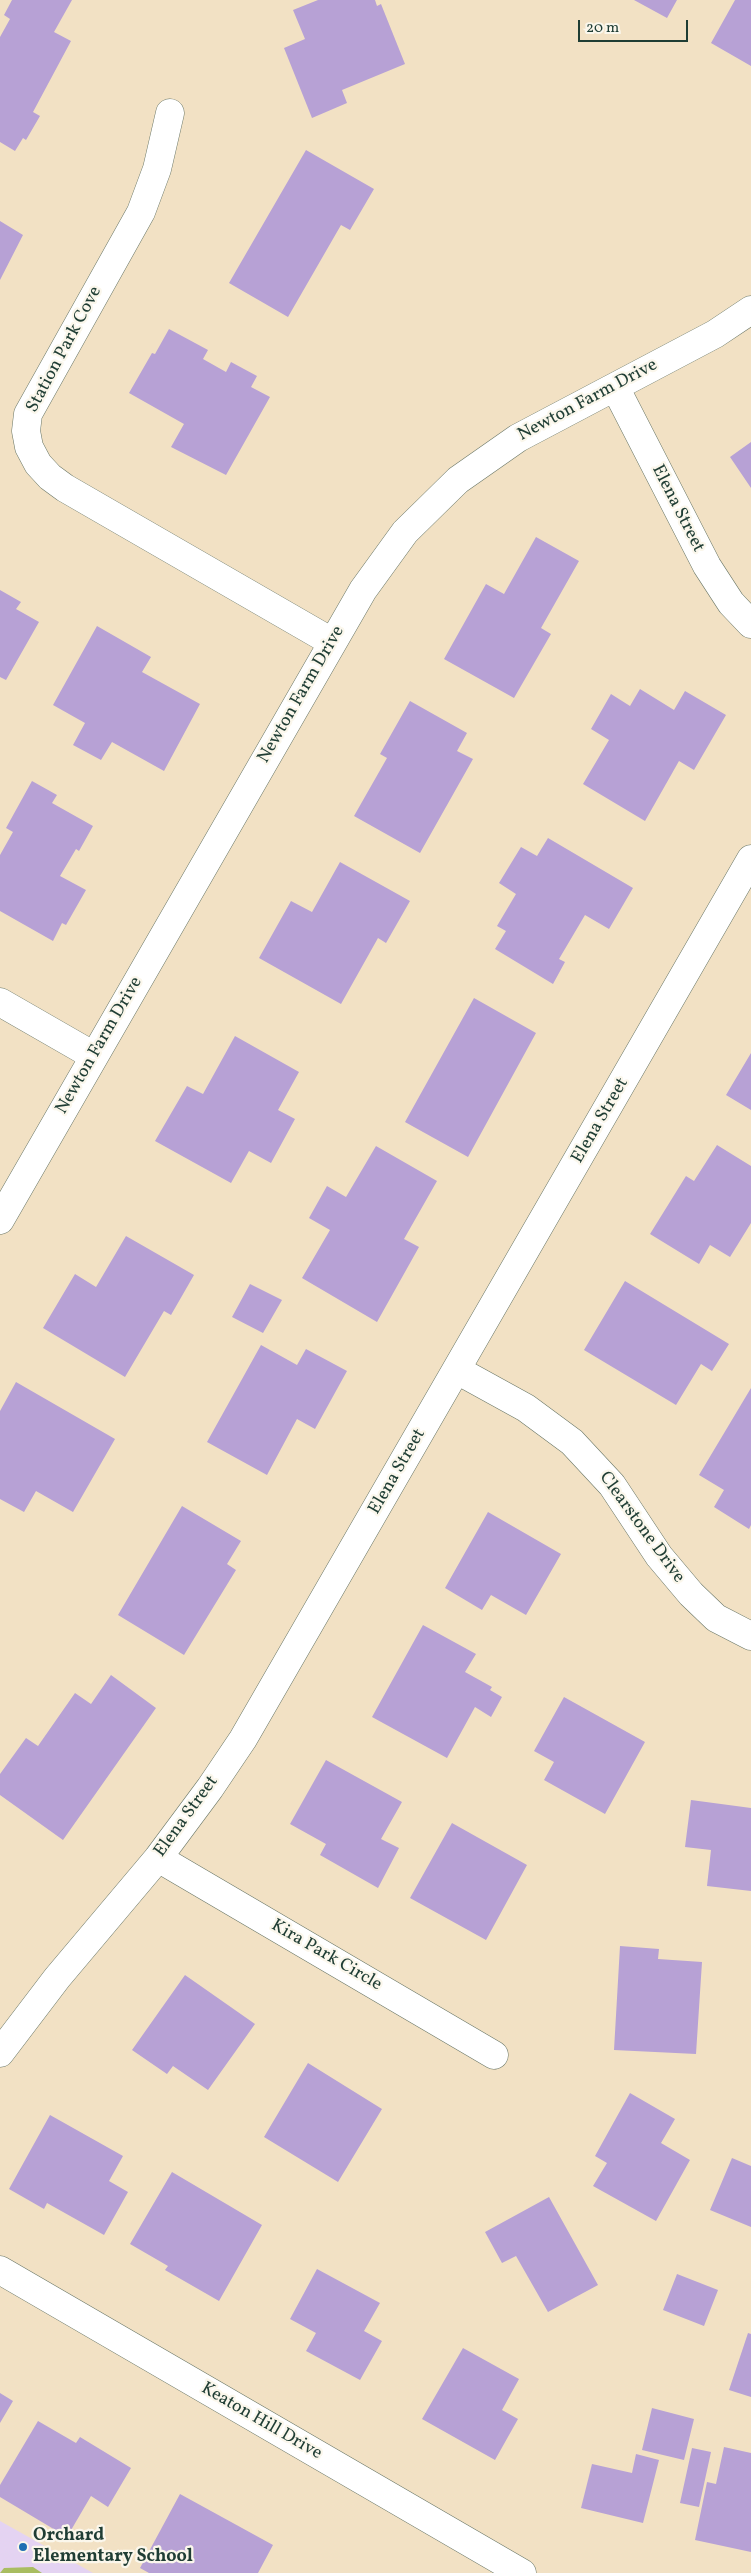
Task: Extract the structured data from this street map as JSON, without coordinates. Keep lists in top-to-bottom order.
{
  "streets": {
    "street": [
      "Station Park Cove",
      "Newton Farm Drive",
      "Elena Street",
      "Clearstone Drive",
      "Kira Park Circle",
      "Keaton Hill Drive"
    ]
  },
  "crossings": [
    ["Station Park Cove", "Newton Farm Drive"],
    ["Newton Farm Drive", "Elena Street"],
    ["Elena Street", "Clearstone Drive"],
    ["Elena Street", "Kira Park Circle"]
  ],
  "places": ["Orchard Elementary School"],
  "scale_bar": "20 m"
}
